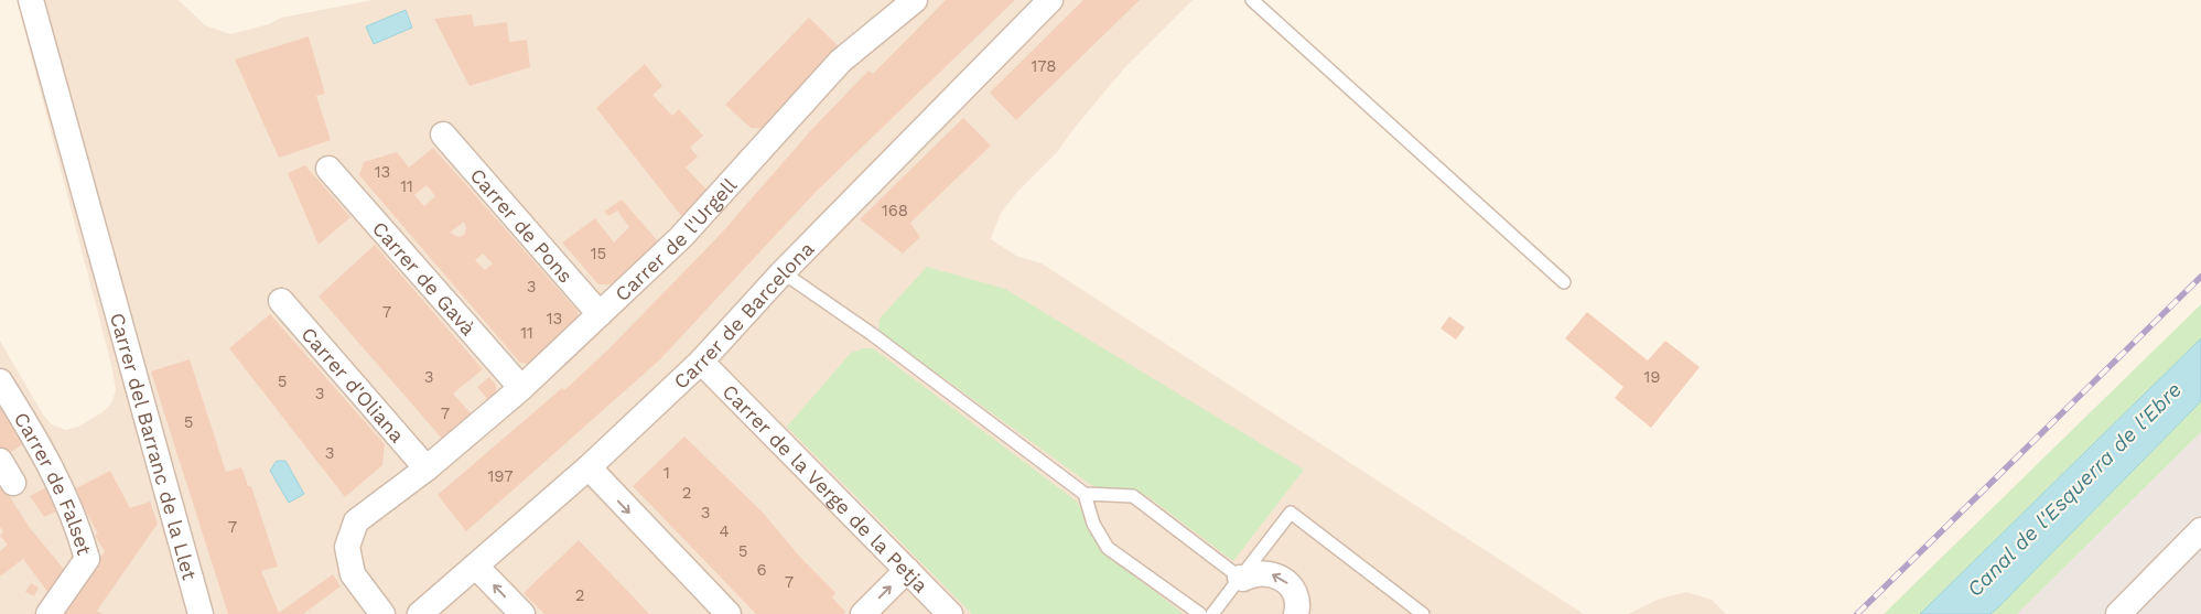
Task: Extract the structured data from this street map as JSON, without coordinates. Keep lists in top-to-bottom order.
{
  "streets": {
    "street": [
      "Carrer de Pons",
      "Carrer de l'Urgell",
      "Carrer de Gavà",
      "Carrer de Barcelona",
      "Carrer d'Oliana",
      "Carrer del Barranc de la Llet",
      "Carrer de Falset",
      "Carrer de la Verge de la Petja"
    ]
  },
  "crossings": [
    ["Carrer de Pons", "Carrer de l'Urgell"],
    ["Carrer de l'Urgell", "Carrer de Gavà"],
    ["Carrer de l'Urgell", "Carrer d'Oliana"],
    ["Carrer de Barcelona", "Carrer de la Verge de la Petja"]
  ],
  "water": ["Canal de l'Esquerra de l'Ebre"],
  "house_numbers": [
    "178",
    "13",
    "11",
    "168",
    "15",
    "3",
    "7",
    "13",
    "11",
    "3",
    "19",
    "5",
    "3",
    "7",
    "5",
    "3",
    "1",
    "197",
    "2",
    "3",
    "7",
    "4",
    "5",
    "6",
    "7",
    "2"
  ]
}
